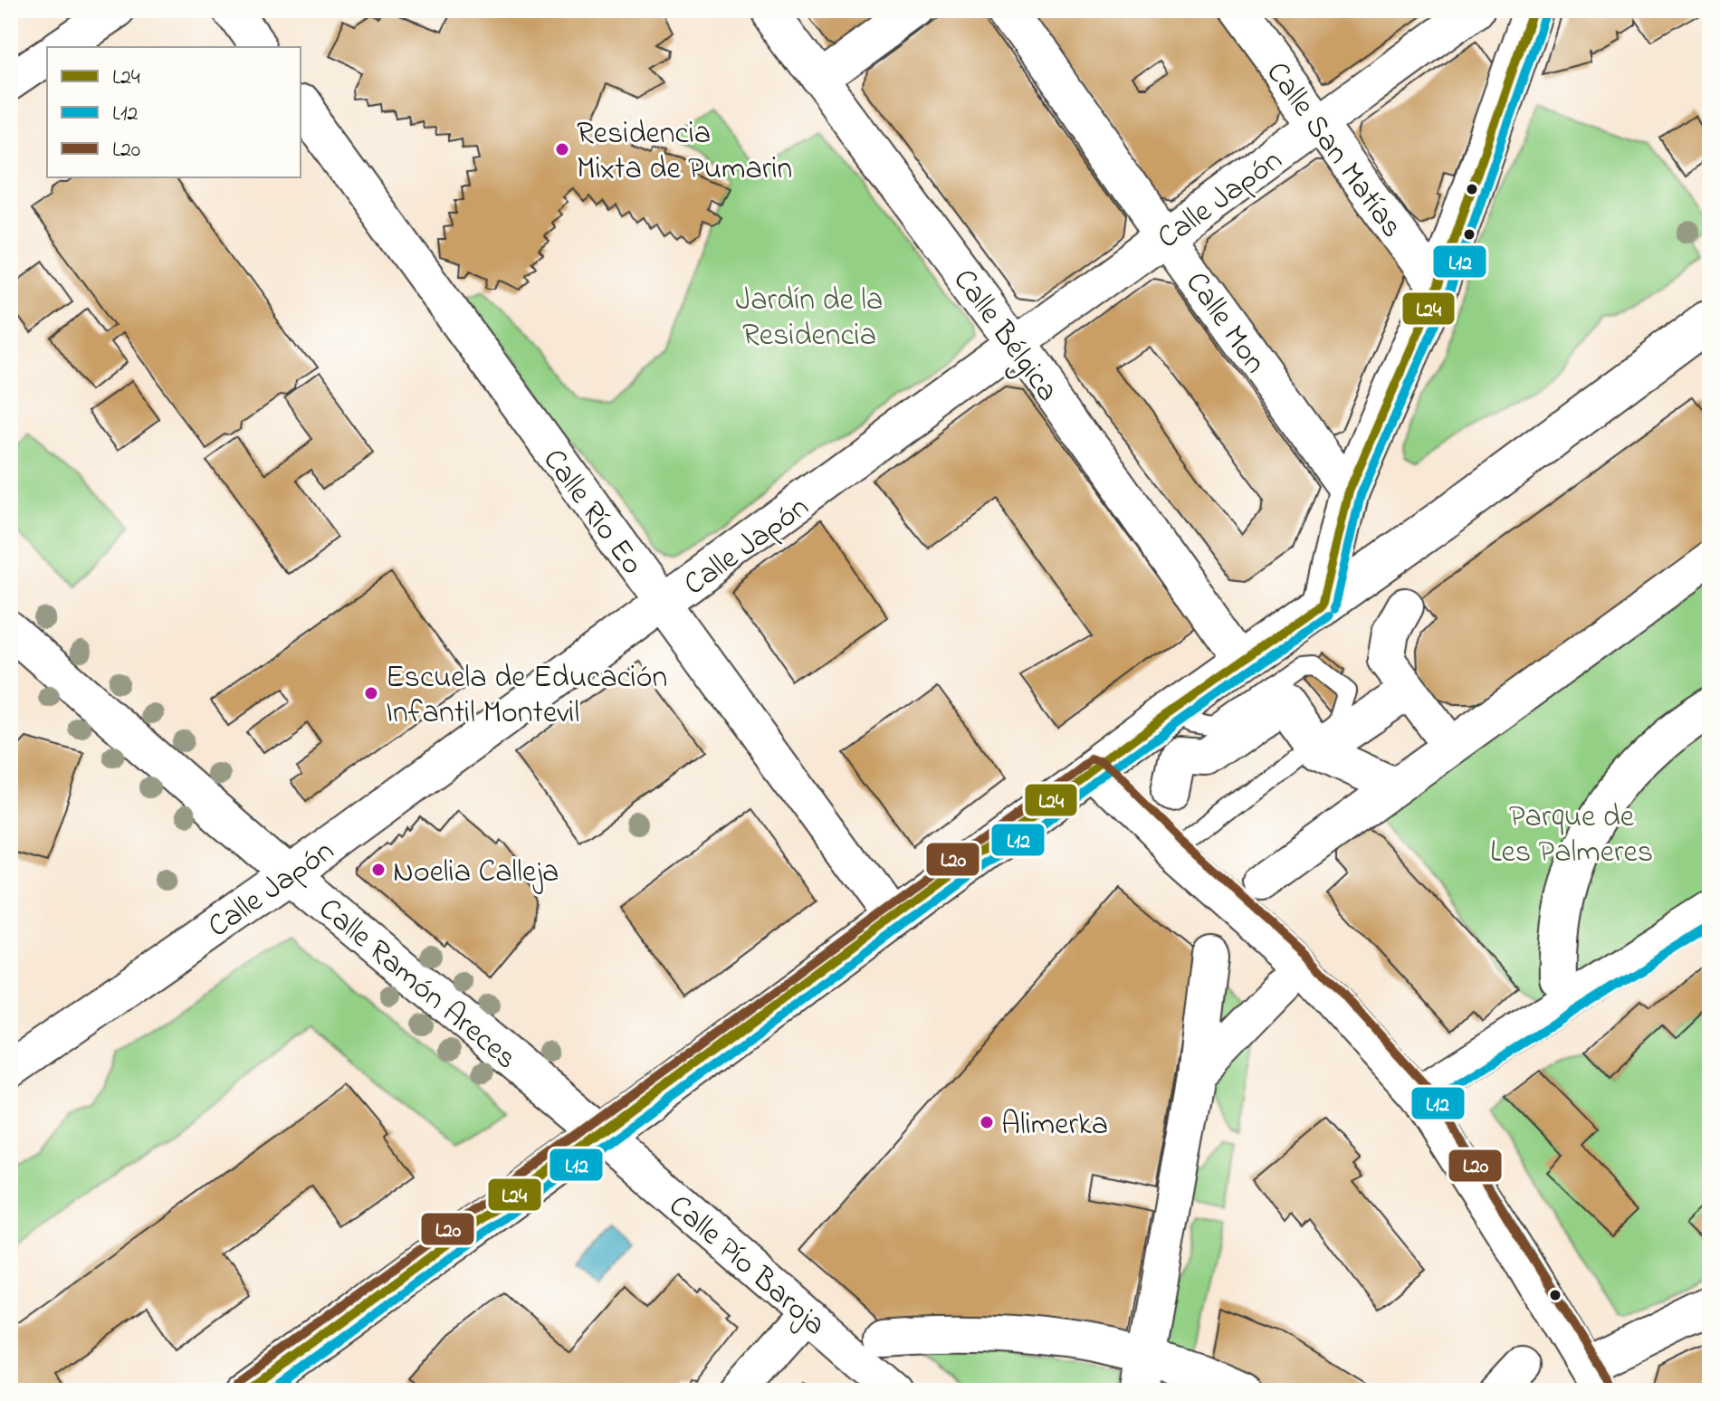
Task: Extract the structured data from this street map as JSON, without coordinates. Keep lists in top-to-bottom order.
{
  "streets": {
    "street": [
      "Calle San Matías",
      "Calle Japón",
      "Calle Mon",
      "Calle Bélgica",
      "Calle Río Eo",
      "Calle Ramón Areces",
      "Calle Pío Baroja"
    ]
  },
  "crossings": [
    ["Calle San Matías", "Calle Japón"],
    ["Calle Japón", "Calle Mon"],
    ["Calle Japón", "Calle Bélgica"],
    ["Calle Japón", "Calle Río Eo"],
    ["Calle Japón", "Calle Ramón Areces"],
    ["Calle Ramón Areces", "Calle Pío Baroja"]
  ],
  "parks": ["Jardín de la Residencia", "Parque de Les Palmeres"],
  "places": [
    "Residencia Mixta de Pumarin",
    "Escuela de Educación Infantil Montevil",
    "Noelia Calleja",
    "Alimerka"
  ],
  "lines": ["transit line L24", "transit line L12", "transit line L20"],
  "legend": ["L24", "L12", "L20"]
}
